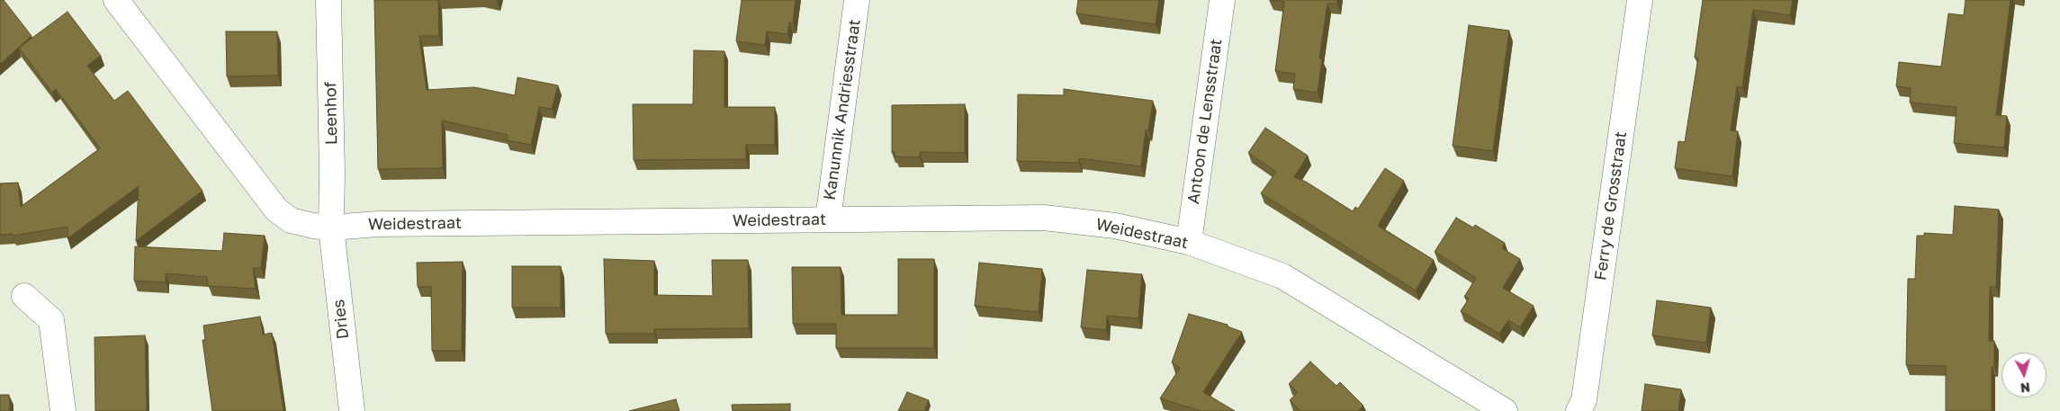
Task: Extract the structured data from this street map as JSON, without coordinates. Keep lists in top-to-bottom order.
{
  "streets": {
    "street": [
      "Kanunnik Andriesstraat",
      "Leenhof",
      "Antoon de Lensstraat",
      "Ferry de Grosstraat",
      "Weidestraat",
      "Dries"
    ]
  },
  "crossings": [
    ["Kanunnik Andriesstraat", "Weidestraat"],
    ["Leenhof", "Weidestraat"],
    ["Leenhof", "Dries"],
    ["Antoon de Lensstraat", "Weidestraat"],
    ["Weidestraat", "Dries"]
  ],
  "north": "bottom"
}
